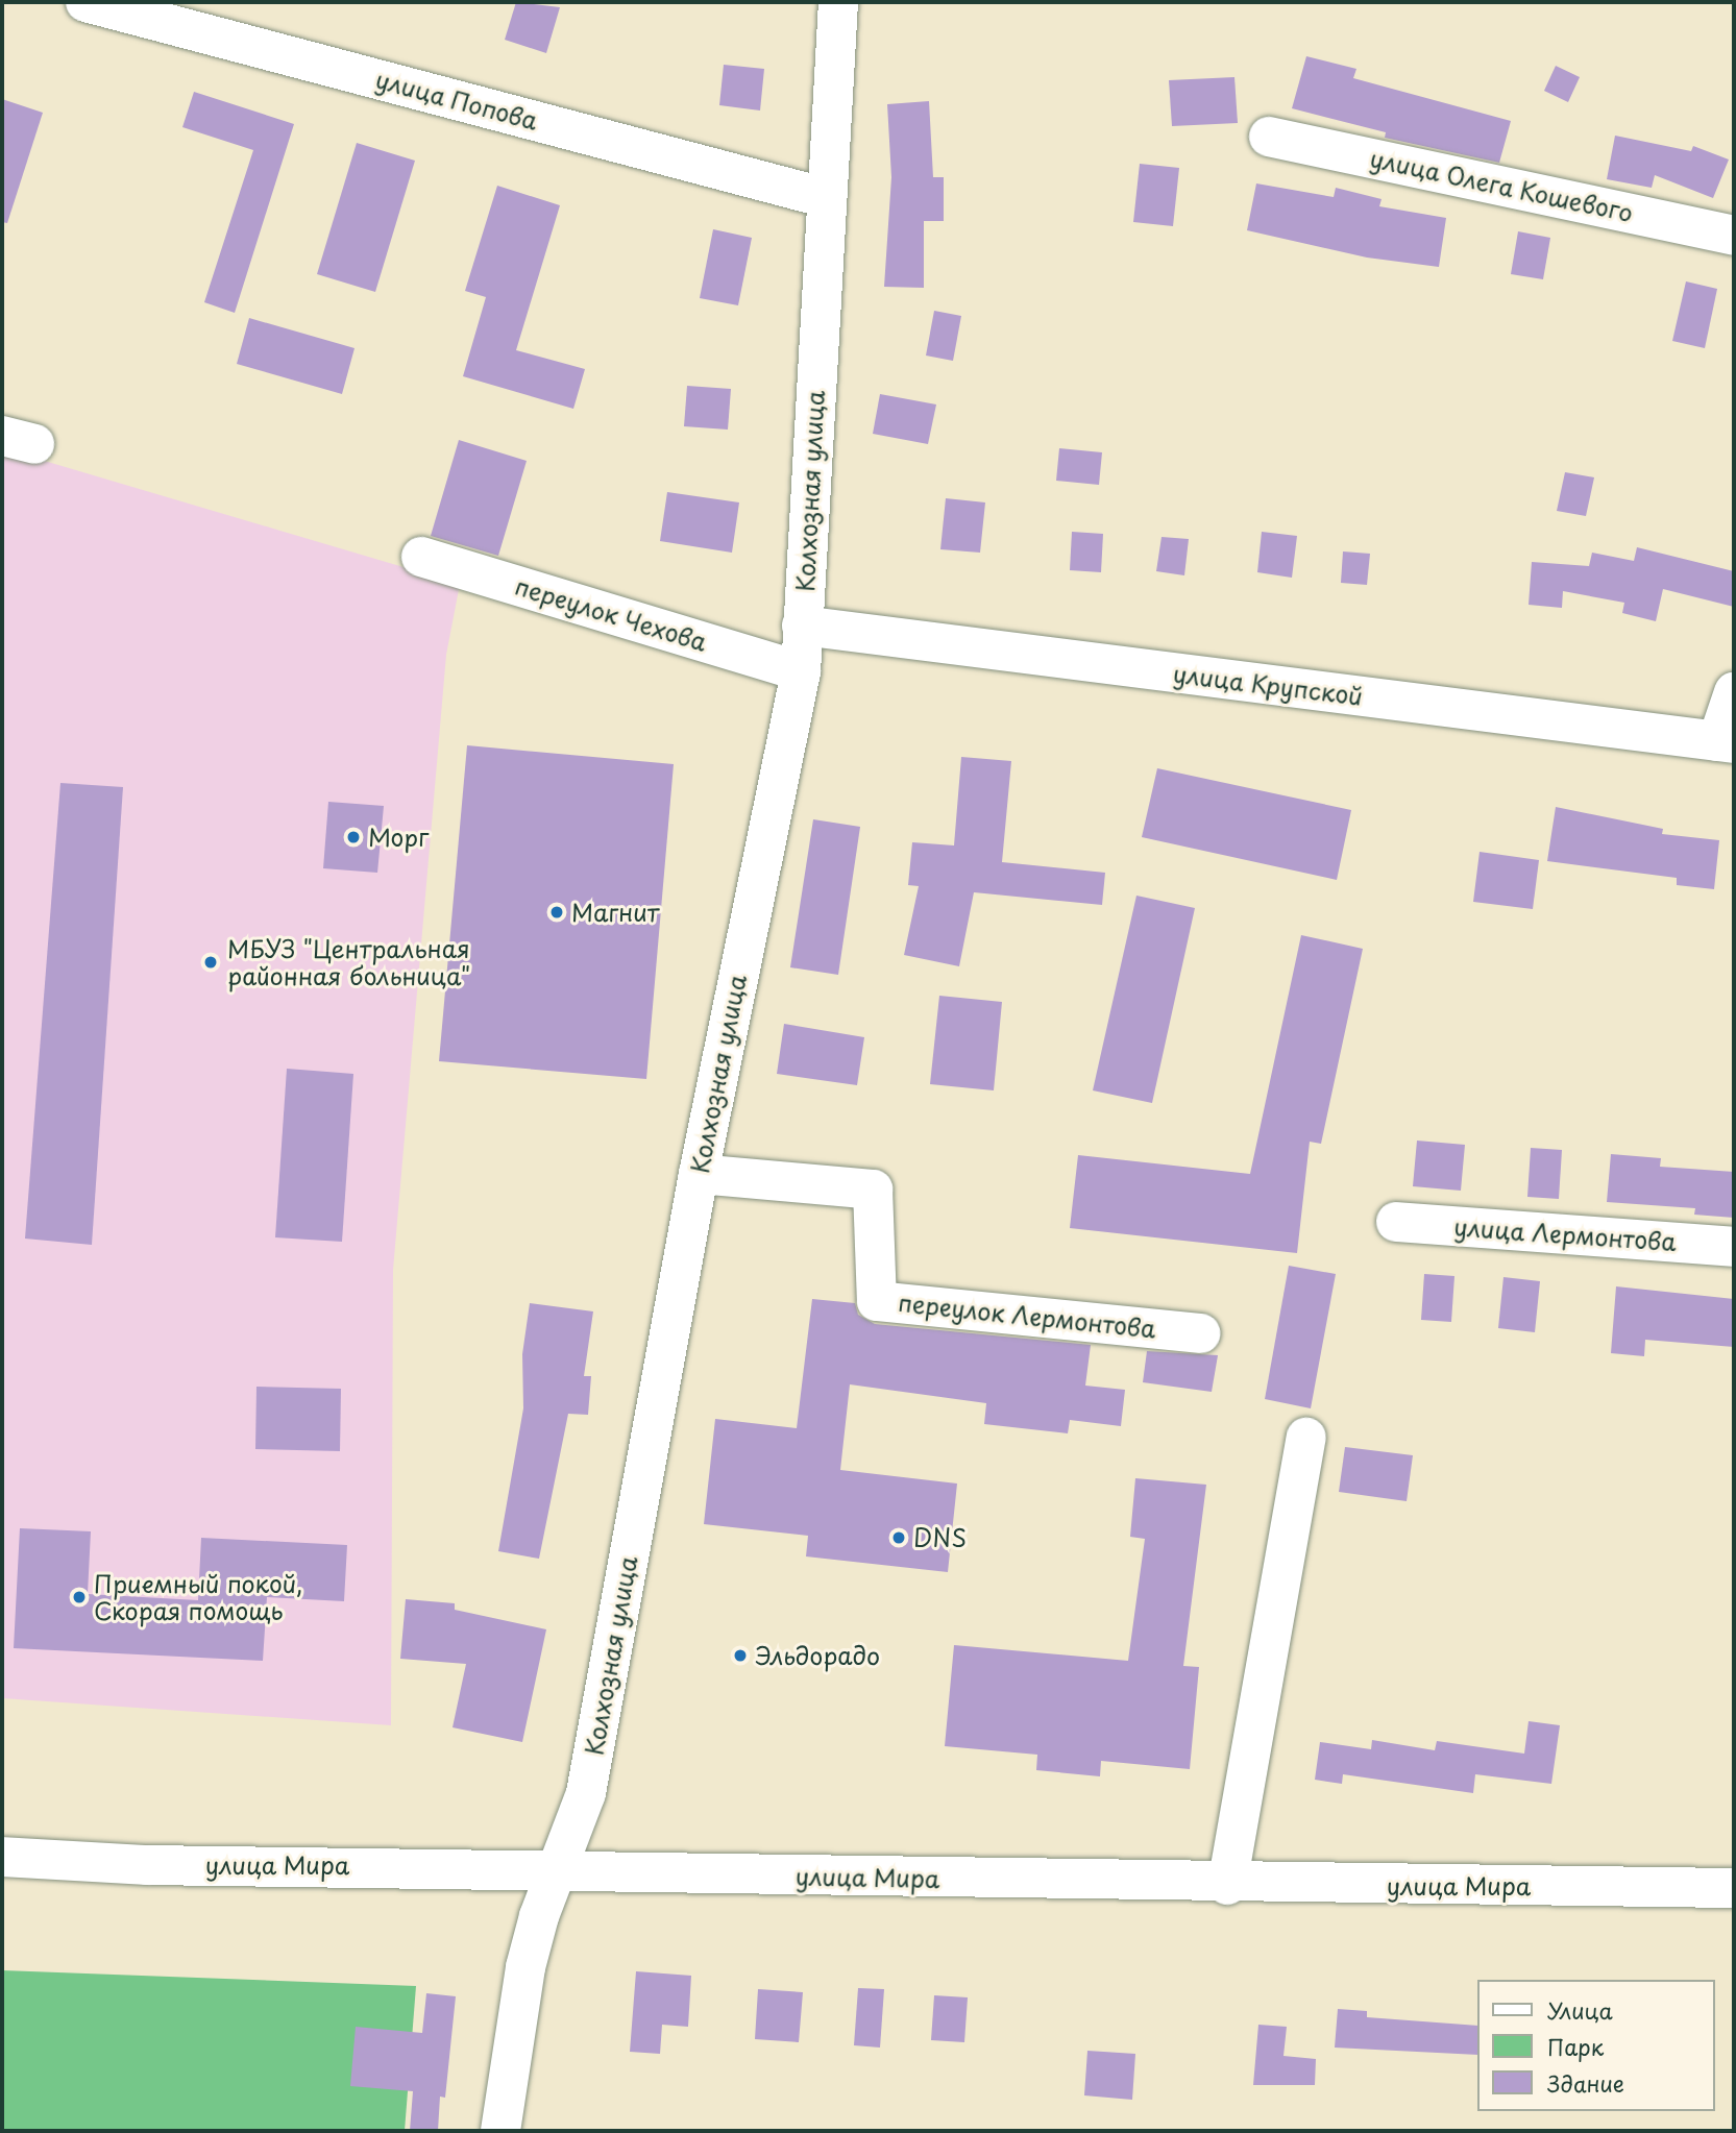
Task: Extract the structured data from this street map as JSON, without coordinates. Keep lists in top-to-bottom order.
{
  "streets": {
    "street": [
      "улица Попова",
      "улица Олега Кошевого",
      "Колхозная улица",
      "переулок Чехова",
      "улица Крупской",
      "улица Лермонтова",
      "переулок Лермонтова",
      "улица Мира"
    ]
  },
  "crossings": [
    ["улица Попова", "Колхозная улица"],
    ["Колхозная улица", "переулок Чехова"],
    ["Колхозная улица", "улица Крупской"],
    ["Колхозная улица", "переулок Лермонтова"],
    ["Колхозная улица", "улица Мира"]
  ],
  "places": [
    "Морг",
    "Магнит",
    "МБУЗ \"Центральная районная больница\"",
    "DNS",
    "Приемный покой, Скорая помощь",
    "Эльдорадо"
  ],
  "legend": ["Улица", "Парк", "Здание"]
}
